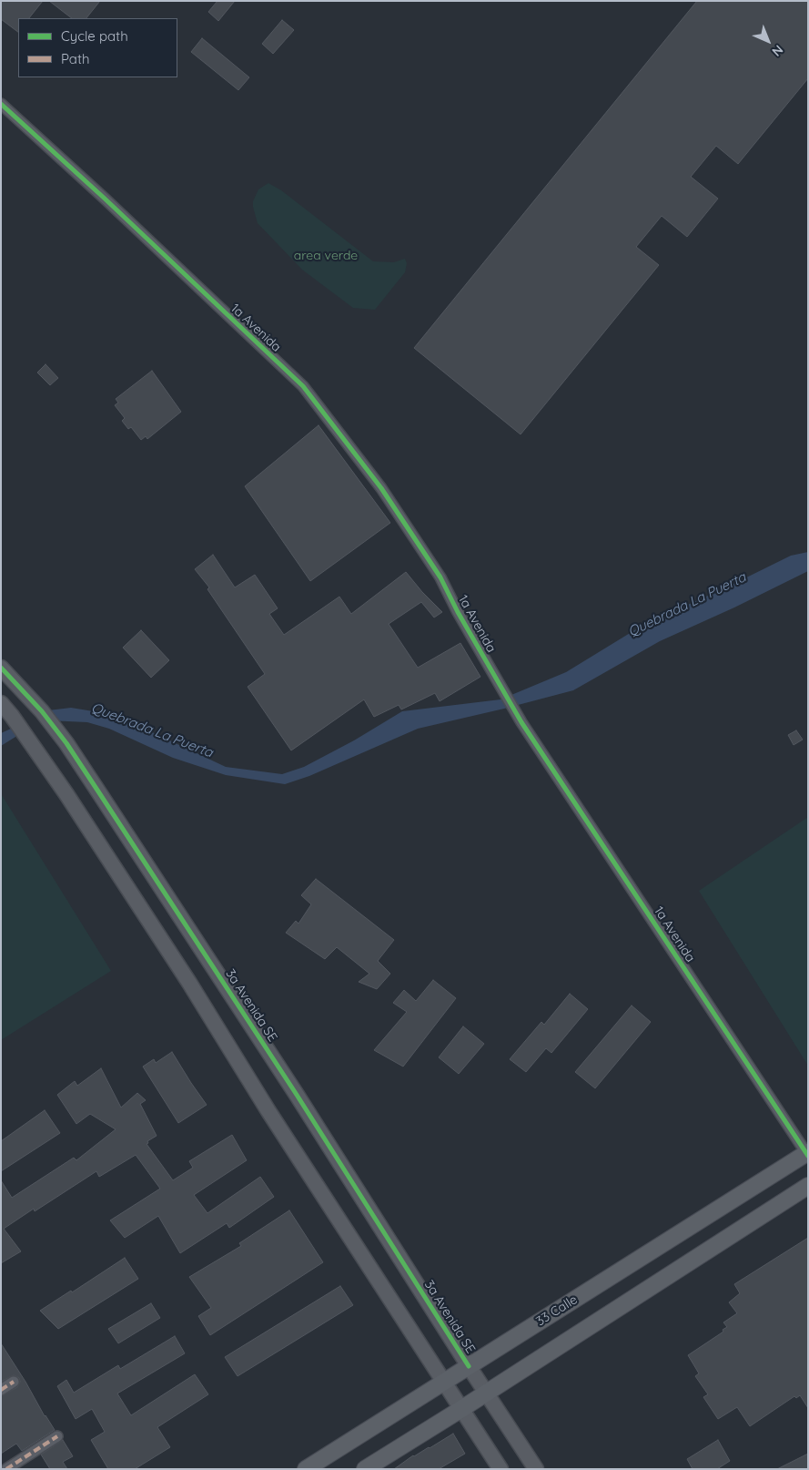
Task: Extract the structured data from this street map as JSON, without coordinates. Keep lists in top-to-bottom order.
{
  "streets": {
    "main road": ["33 Calle"],
    "street": ["1a Avenida", "3a Avenida SE"]
  },
  "crossings": [
    ["1a Avenida", "33 Calle"],
    ["3a Avenida SE", "33 Calle"]
  ],
  "water": ["Quebrada La Puerta"],
  "parks": ["area verde"],
  "legend": ["Cycle path", "Path"],
  "north": "bottom right"
}
